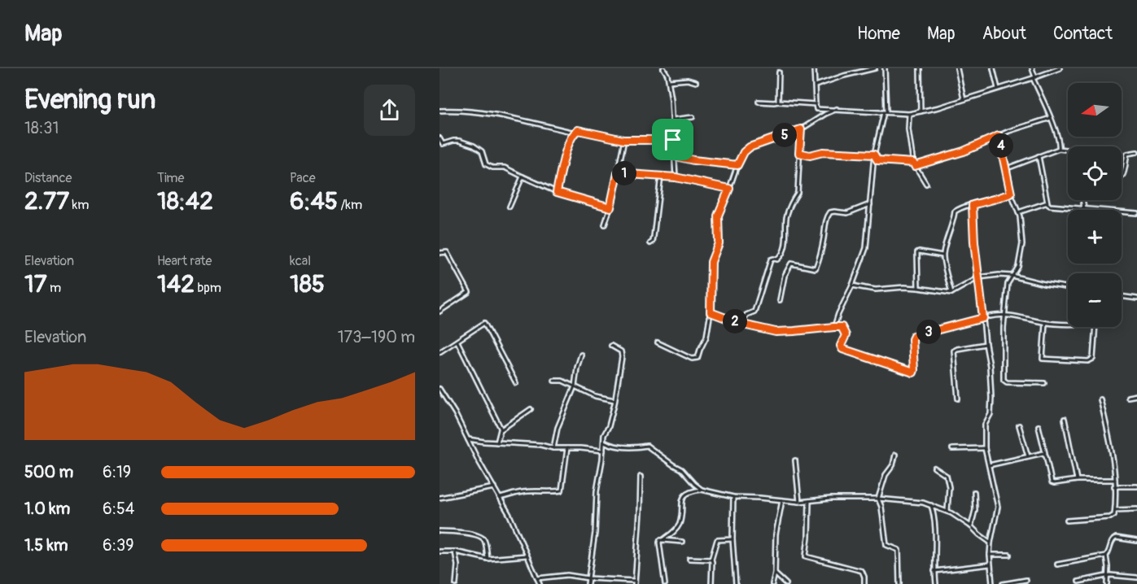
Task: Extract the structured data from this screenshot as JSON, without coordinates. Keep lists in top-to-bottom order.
{
  "north": "left",
  "page": {
    "header": "Map",
    "nav": [
      "Home",
      "Map",
      "About",
      "Contact"
    ],
    "heading": ["Evening run", "18:31"],
    "map_buttons": ["+", "−"],
    "pins": [
      "5",
      "4",
      "1",
      "2",
      "3"
    ],
    "stats": [
      ["Distance", "2.77 km"],
      ["Time", "18:42"],
      ["Pace", "6:45 /km"],
      ["Elevation", "17 m"],
      ["Heart rate", "142 bpm"],
      ["kcal", "185"]
    ],
    "chart": ["Elevation", "173–190 m"],
    "list": [
      {
        "name": "500 m",
        "note": "6:19"
      },
      {
        "name": "1.0 km",
        "note": "6:54"
      },
      {
        "name": "1.5 km",
        "note": "6:39"
      }
    ]
  }
}
